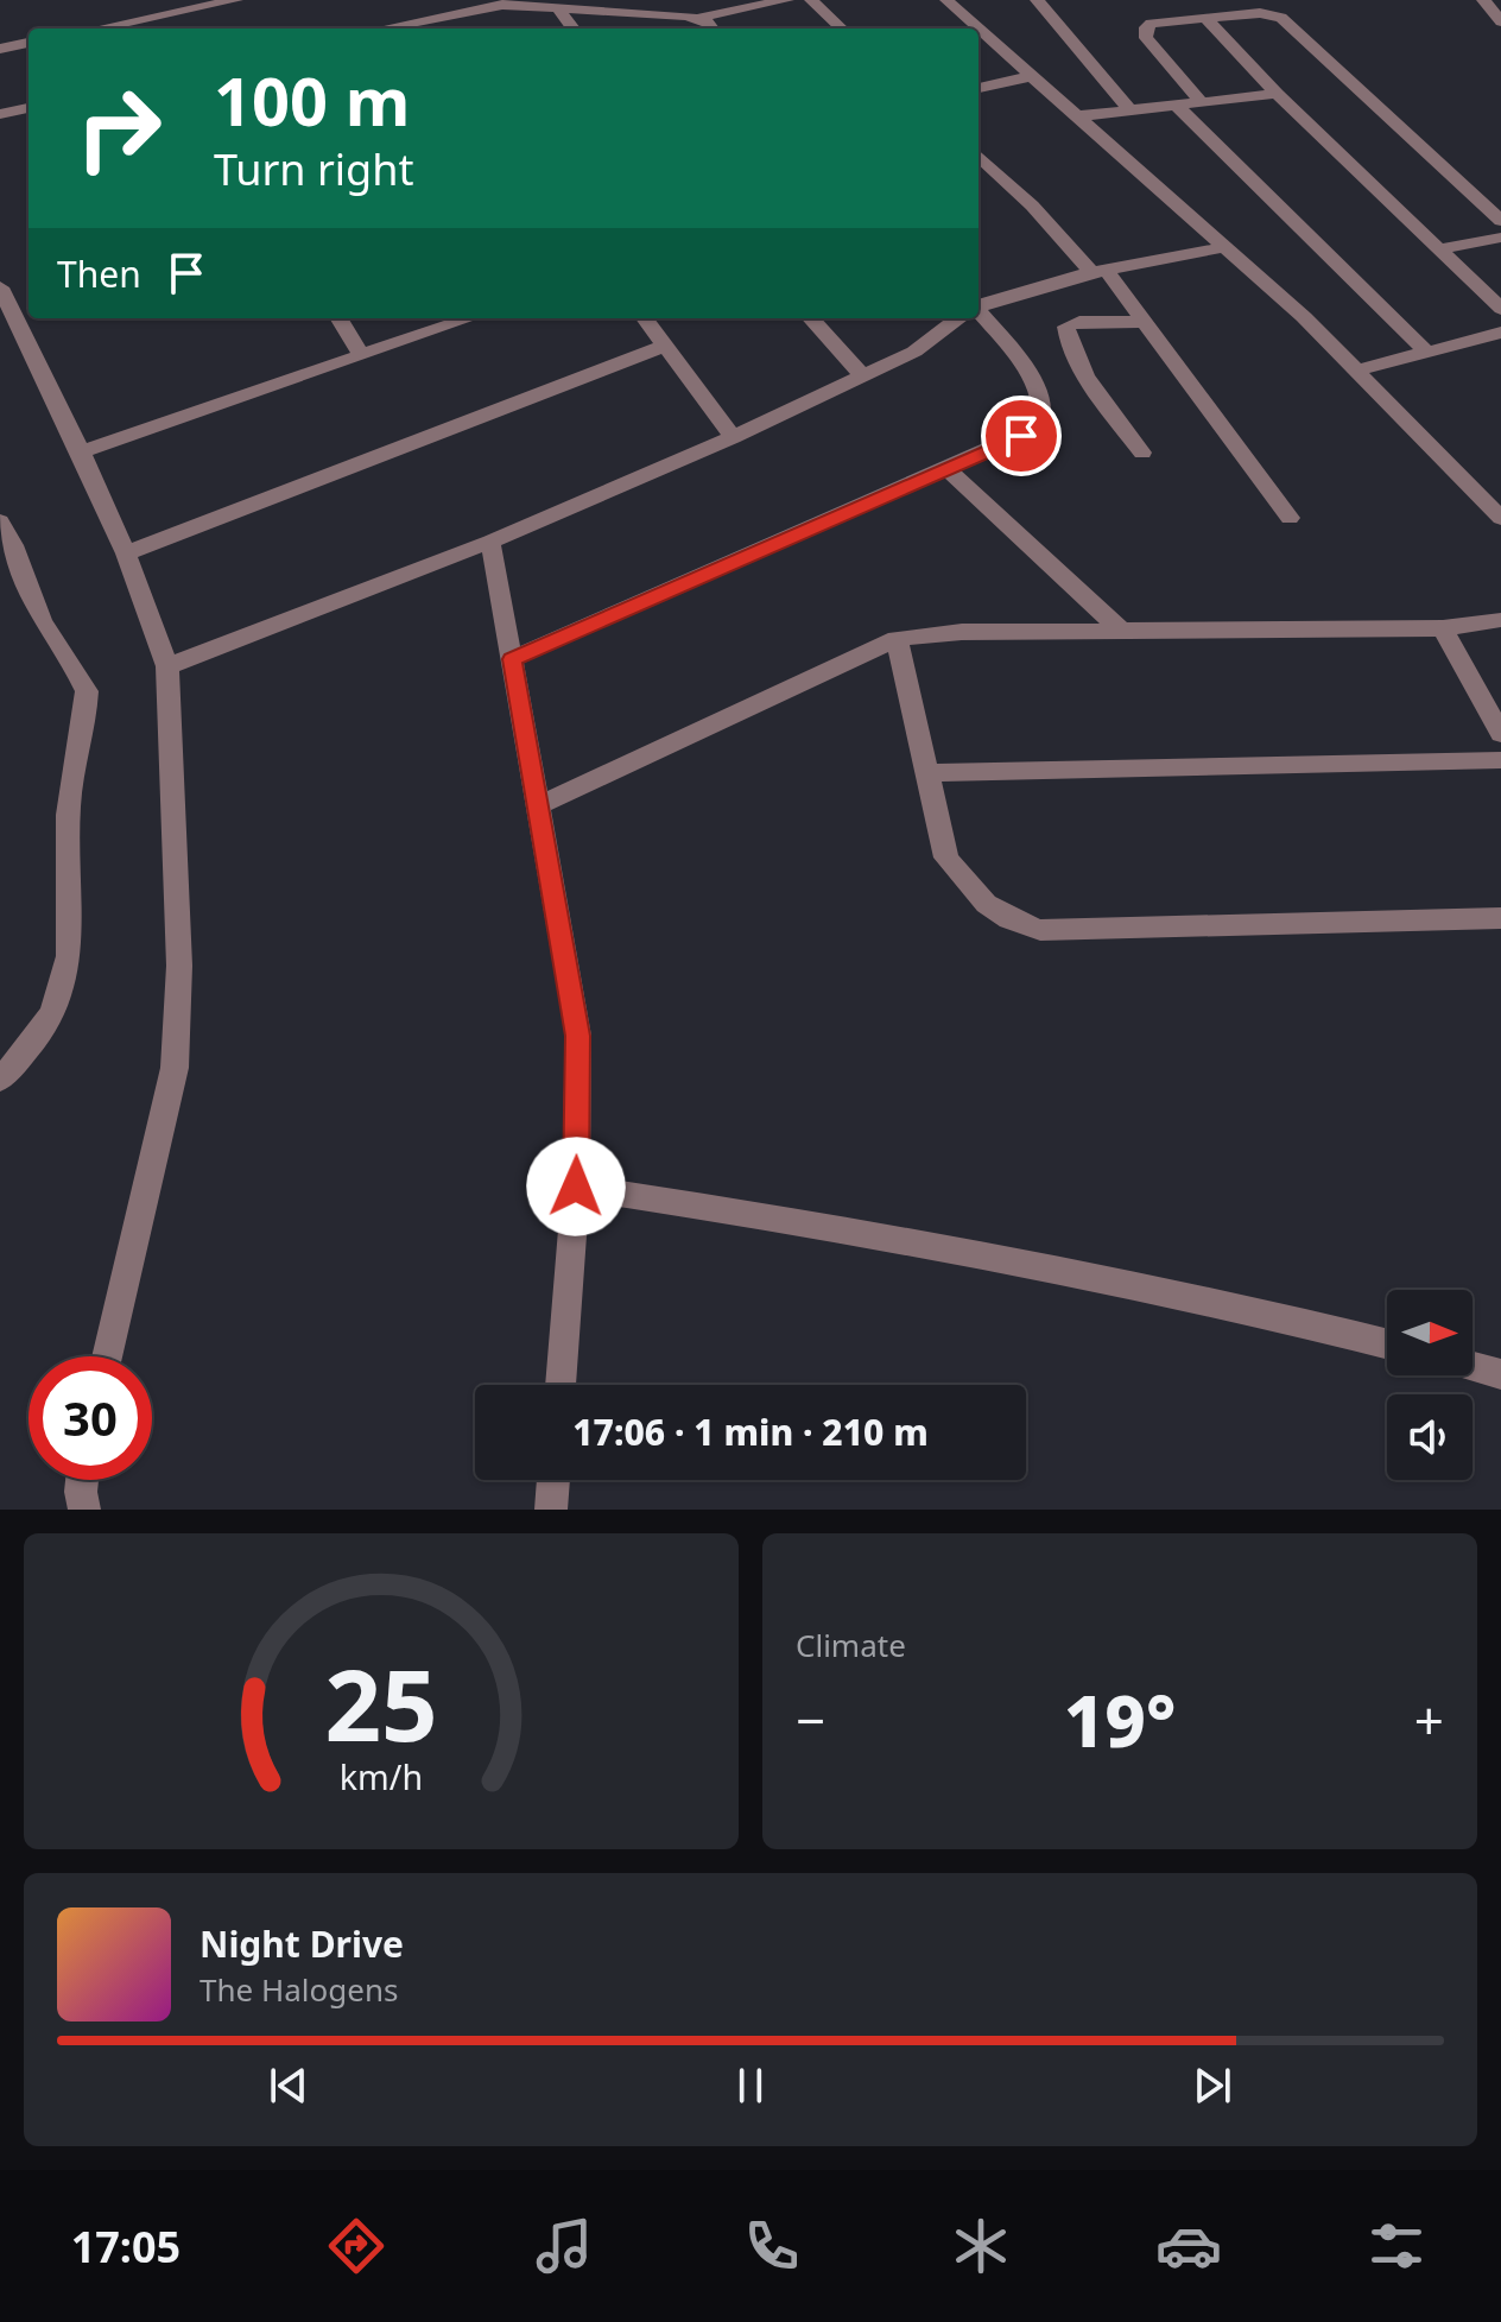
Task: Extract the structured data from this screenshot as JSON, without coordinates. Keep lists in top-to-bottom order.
{
  "north": "right",
  "page": {
    "turn": ["100 m", "Turn right"],
    "then": "Then",
    "limit": "30",
    "trip": "17:06 · 1 min · 210 m",
    "tile": "Climate",
    "heat": ["−", "19°", "+"],
    "song": ["Night Drive", "The Halogens"],
    "tabs": "17:05",
    "gauge": ["25", "km/h"]
  }
}
